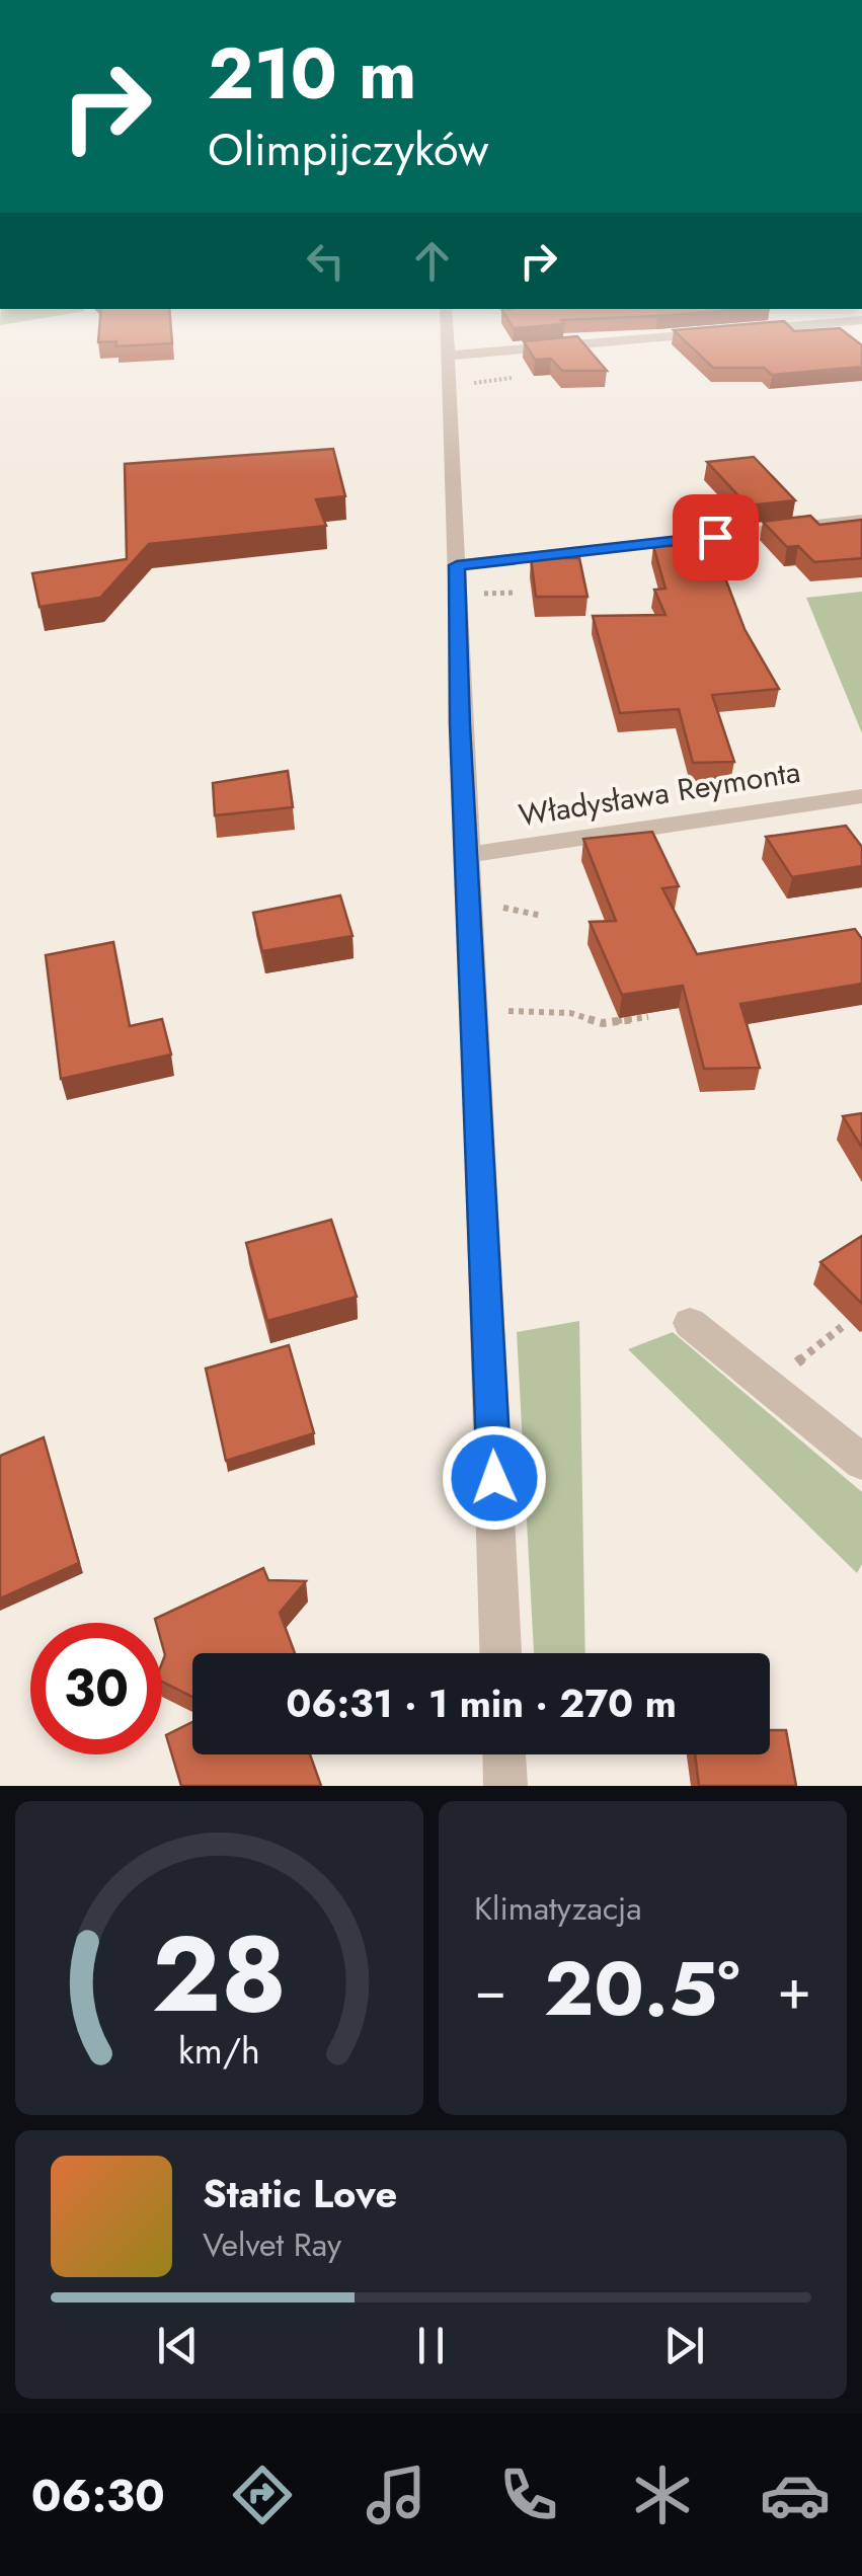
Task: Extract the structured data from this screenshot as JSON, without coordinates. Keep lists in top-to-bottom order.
{
  "streets": {
    "street": ["Władysława Reymonta"]
  },
  "page": {
    "turn": ["210 m", "Olimpijczyków"],
    "limit": "30",
    "trip": "06:31 · 1 min · 270 m",
    "tile": "Klimatyzacja",
    "heat": ["−", "20.5°", "+"],
    "song": ["Static Love", "Velvet Ray"],
    "tabs": "06:30",
    "gauge": ["28", "km/h"]
  }
}
